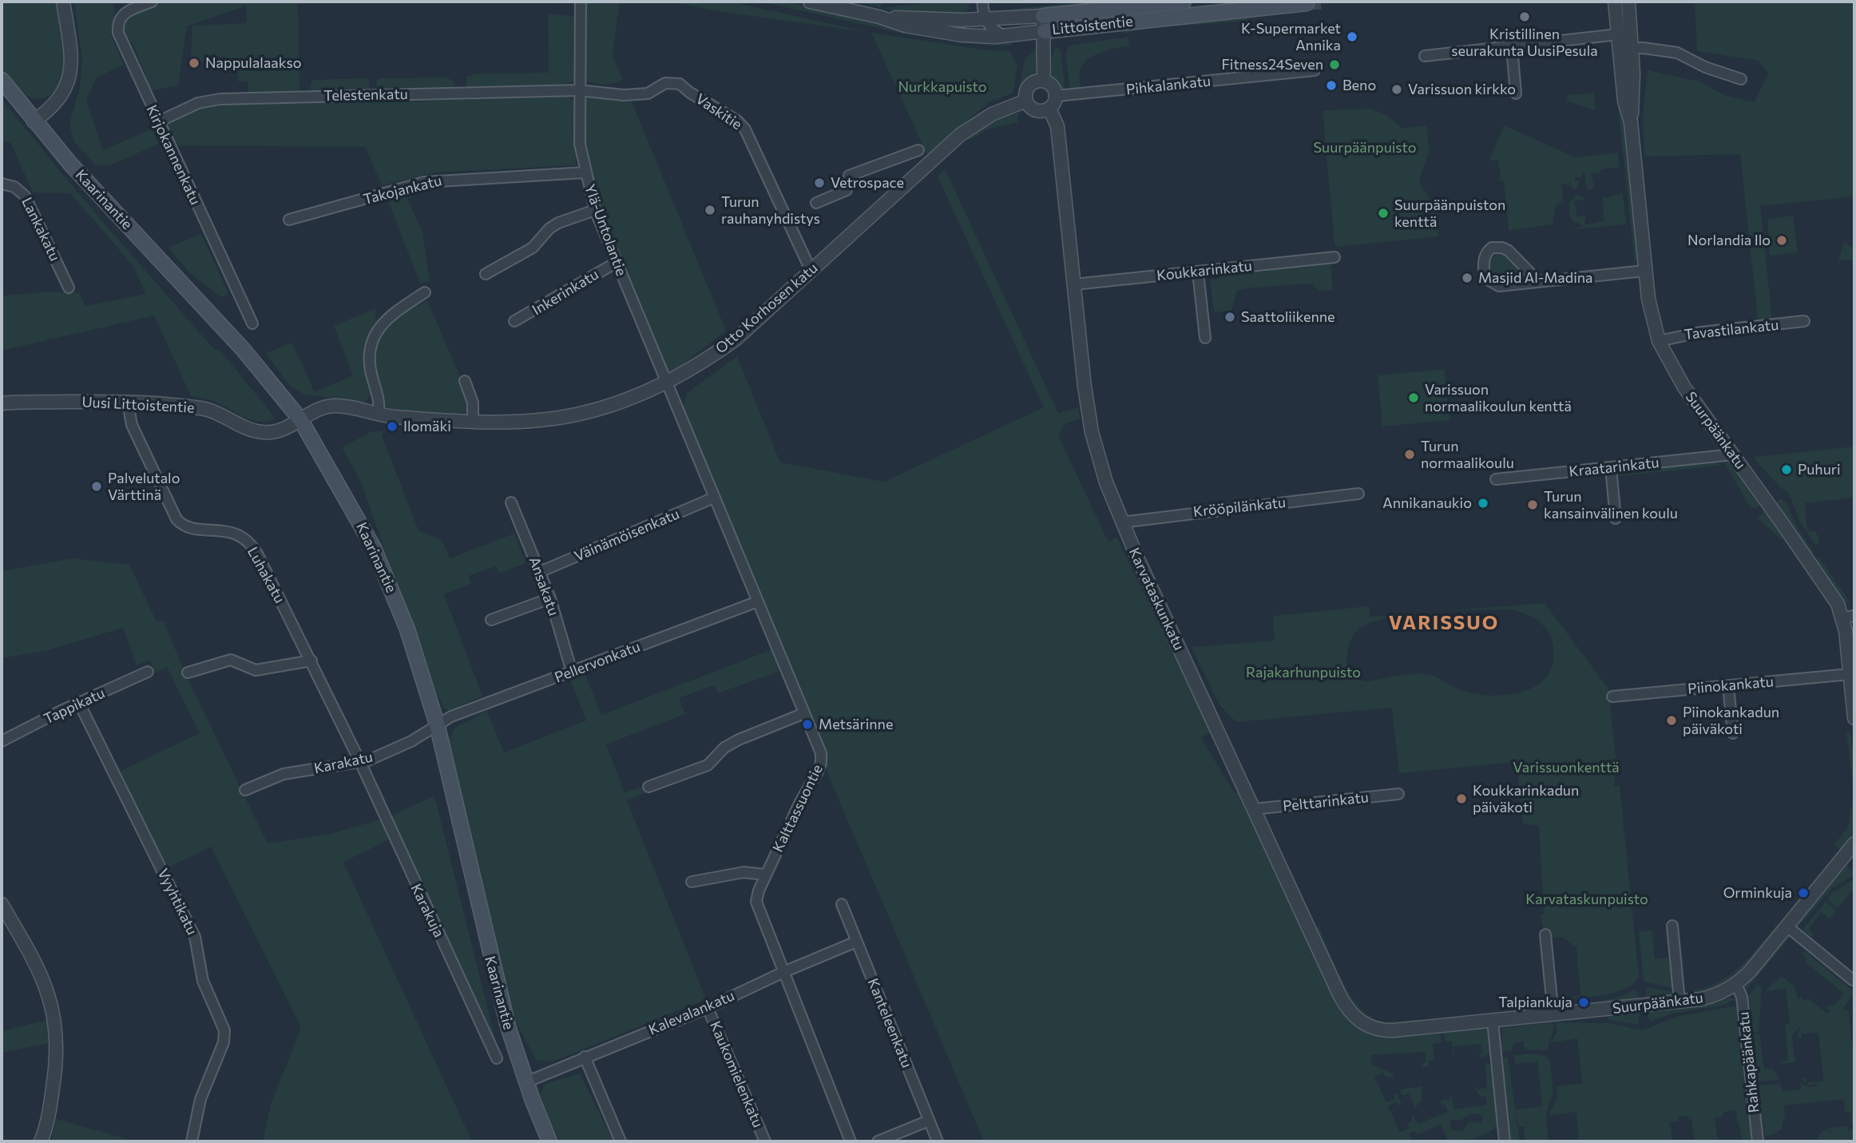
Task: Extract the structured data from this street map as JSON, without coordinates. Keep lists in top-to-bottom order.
{
  "streets": {
    "main road": ["Littoistentie", "Kaarinantie"],
    "street": [
      "Pihkalankatu",
      "Telestenkatu",
      "Vaskitie",
      "Kirjokannenkatu",
      "Takojankatu",
      "Lankakatu",
      "Ylä-Untolantie",
      "Koukkarinkatu",
      "Inkerinkatu",
      "Otto Korhosen katu",
      "Tavastilankatu",
      "Uusi Littoistentie",
      "Suurpäänkatu",
      "Kraatarinkatu",
      "Krööpilänkatu",
      "Väinämöisenkatu",
      "Luhakatu",
      "Ansakatu",
      "Karvataskunkatu",
      "Pellervonkatu",
      "Piinokankatu",
      "Tappikatu",
      "Karakatu",
      "Pelttarinkatu",
      "Kalttassuontie",
      "Vyyhtikatu",
      "Karakuja",
      "Kalevalankatu",
      "Kanteleenkatu",
      "Rahkapäänkatu",
      "Kaukomielenkatu"
    ]
  },
  "crossings": [
    ["Pihkalankatu", "Otto Korhosen katu"],
    ["Pihkalankatu", "Karvataskunkatu"],
    ["Telestenkatu", "Vaskitie"],
    ["Telestenkatu", "Kirjokannenkatu"],
    ["Telestenkatu", "Ylä-Untolantie"],
    ["Vaskitie", "Ylä-Untolantie"],
    ["Vaskitie", "Otto Korhosen katu"],
    ["Takojankatu", "Ylä-Untolantie"],
    ["Kaarinantie", "Otto Korhosen katu"],
    ["Kaarinantie", "Uusi Littoistentie"],
    ["Kaarinantie", "Pellervonkatu"],
    ["Kaarinantie", "Karakatu"],
    ["Kaarinantie", "Kalevalankatu"],
    ["Ylä-Untolantie", "Inkerinkatu"],
    ["Ylä-Untolantie", "Otto Korhosen katu"],
    ["Ylä-Untolantie", "Kalttassuontie"],
    ["Koukkarinkatu", "Karvataskunkatu"],
    ["Otto Korhosen katu", "Uusi Littoistentie"],
    ["Otto Korhosen katu", "Karvataskunkatu"],
    ["Otto Korhosen katu", "Kalttassuontie"],
    ["Tavastilankatu", "Suurpäänkatu"],
    ["Uusi Littoistentie", "Luhakatu"],
    ["Suurpäänkatu", "Kraatarinkatu"],
    ["Suurpäänkatu", "Karvataskunkatu"],
    ["Suurpäänkatu", "Piinokankatu"],
    ["Suurpäänkatu", "Rahkapäänkatu"],
    ["Krööpilänkatu", "Karvataskunkatu"],
    ["Väinämöisenkatu", "Ansakatu"],
    ["Väinämöisenkatu", "Kalttassuontie"],
    ["Luhakatu", "Karakatu"],
    ["Luhakatu", "Karakuja"],
    ["Ansakatu", "Pellervonkatu"],
    ["Karvataskunkatu", "Pelttarinkatu"],
    ["Pellervonkatu", "Karakatu"],
    ["Pellervonkatu", "Kalttassuontie"],
    ["Tappikatu", "Vyyhtikatu"],
    ["Karakatu", "Karakuja"],
    ["Kalttassuontie", "Kalevalankatu"],
    ["Kalevalankatu", "Kanteleenkatu"],
    ["Kalevalankatu", "Kaukomielenkatu"]
  ],
  "districts": ["VARISSUO"],
  "parks": [
    "Nurkkapuisto",
    "Suurpäänpuisto",
    "Rajakarhunpuisto",
    "Varissuonkenttä",
    "Karvataskunpuisto"
  ],
  "places": [
    "Kristillinen seurakunta UusiPesula",
    "K-Supermarket Annika",
    "Nappulalaakso",
    "Fitness24Seven",
    "Beno",
    "Varissuon kirkko",
    "Vetrospace",
    "Turun rauhanyhdistys",
    "Suurpäänpuiston kenttä",
    "Norlandia Ilo",
    "Masjid Al-Madina",
    "Saattoliikenne",
    "Varissuon normaalikoulun kenttä",
    "Ilomäki",
    "Turun normaalikoulu",
    "Puhuri",
    "Palvelutalo Värttinä",
    "Annikanaukio",
    "Turun kansainvälinen koulu",
    "Piinokankadun päiväkoti",
    "Metsärinne",
    "Koukkarinkadun päiväkoti",
    "Orminkuja",
    "Talpiankuja"
  ]
}
